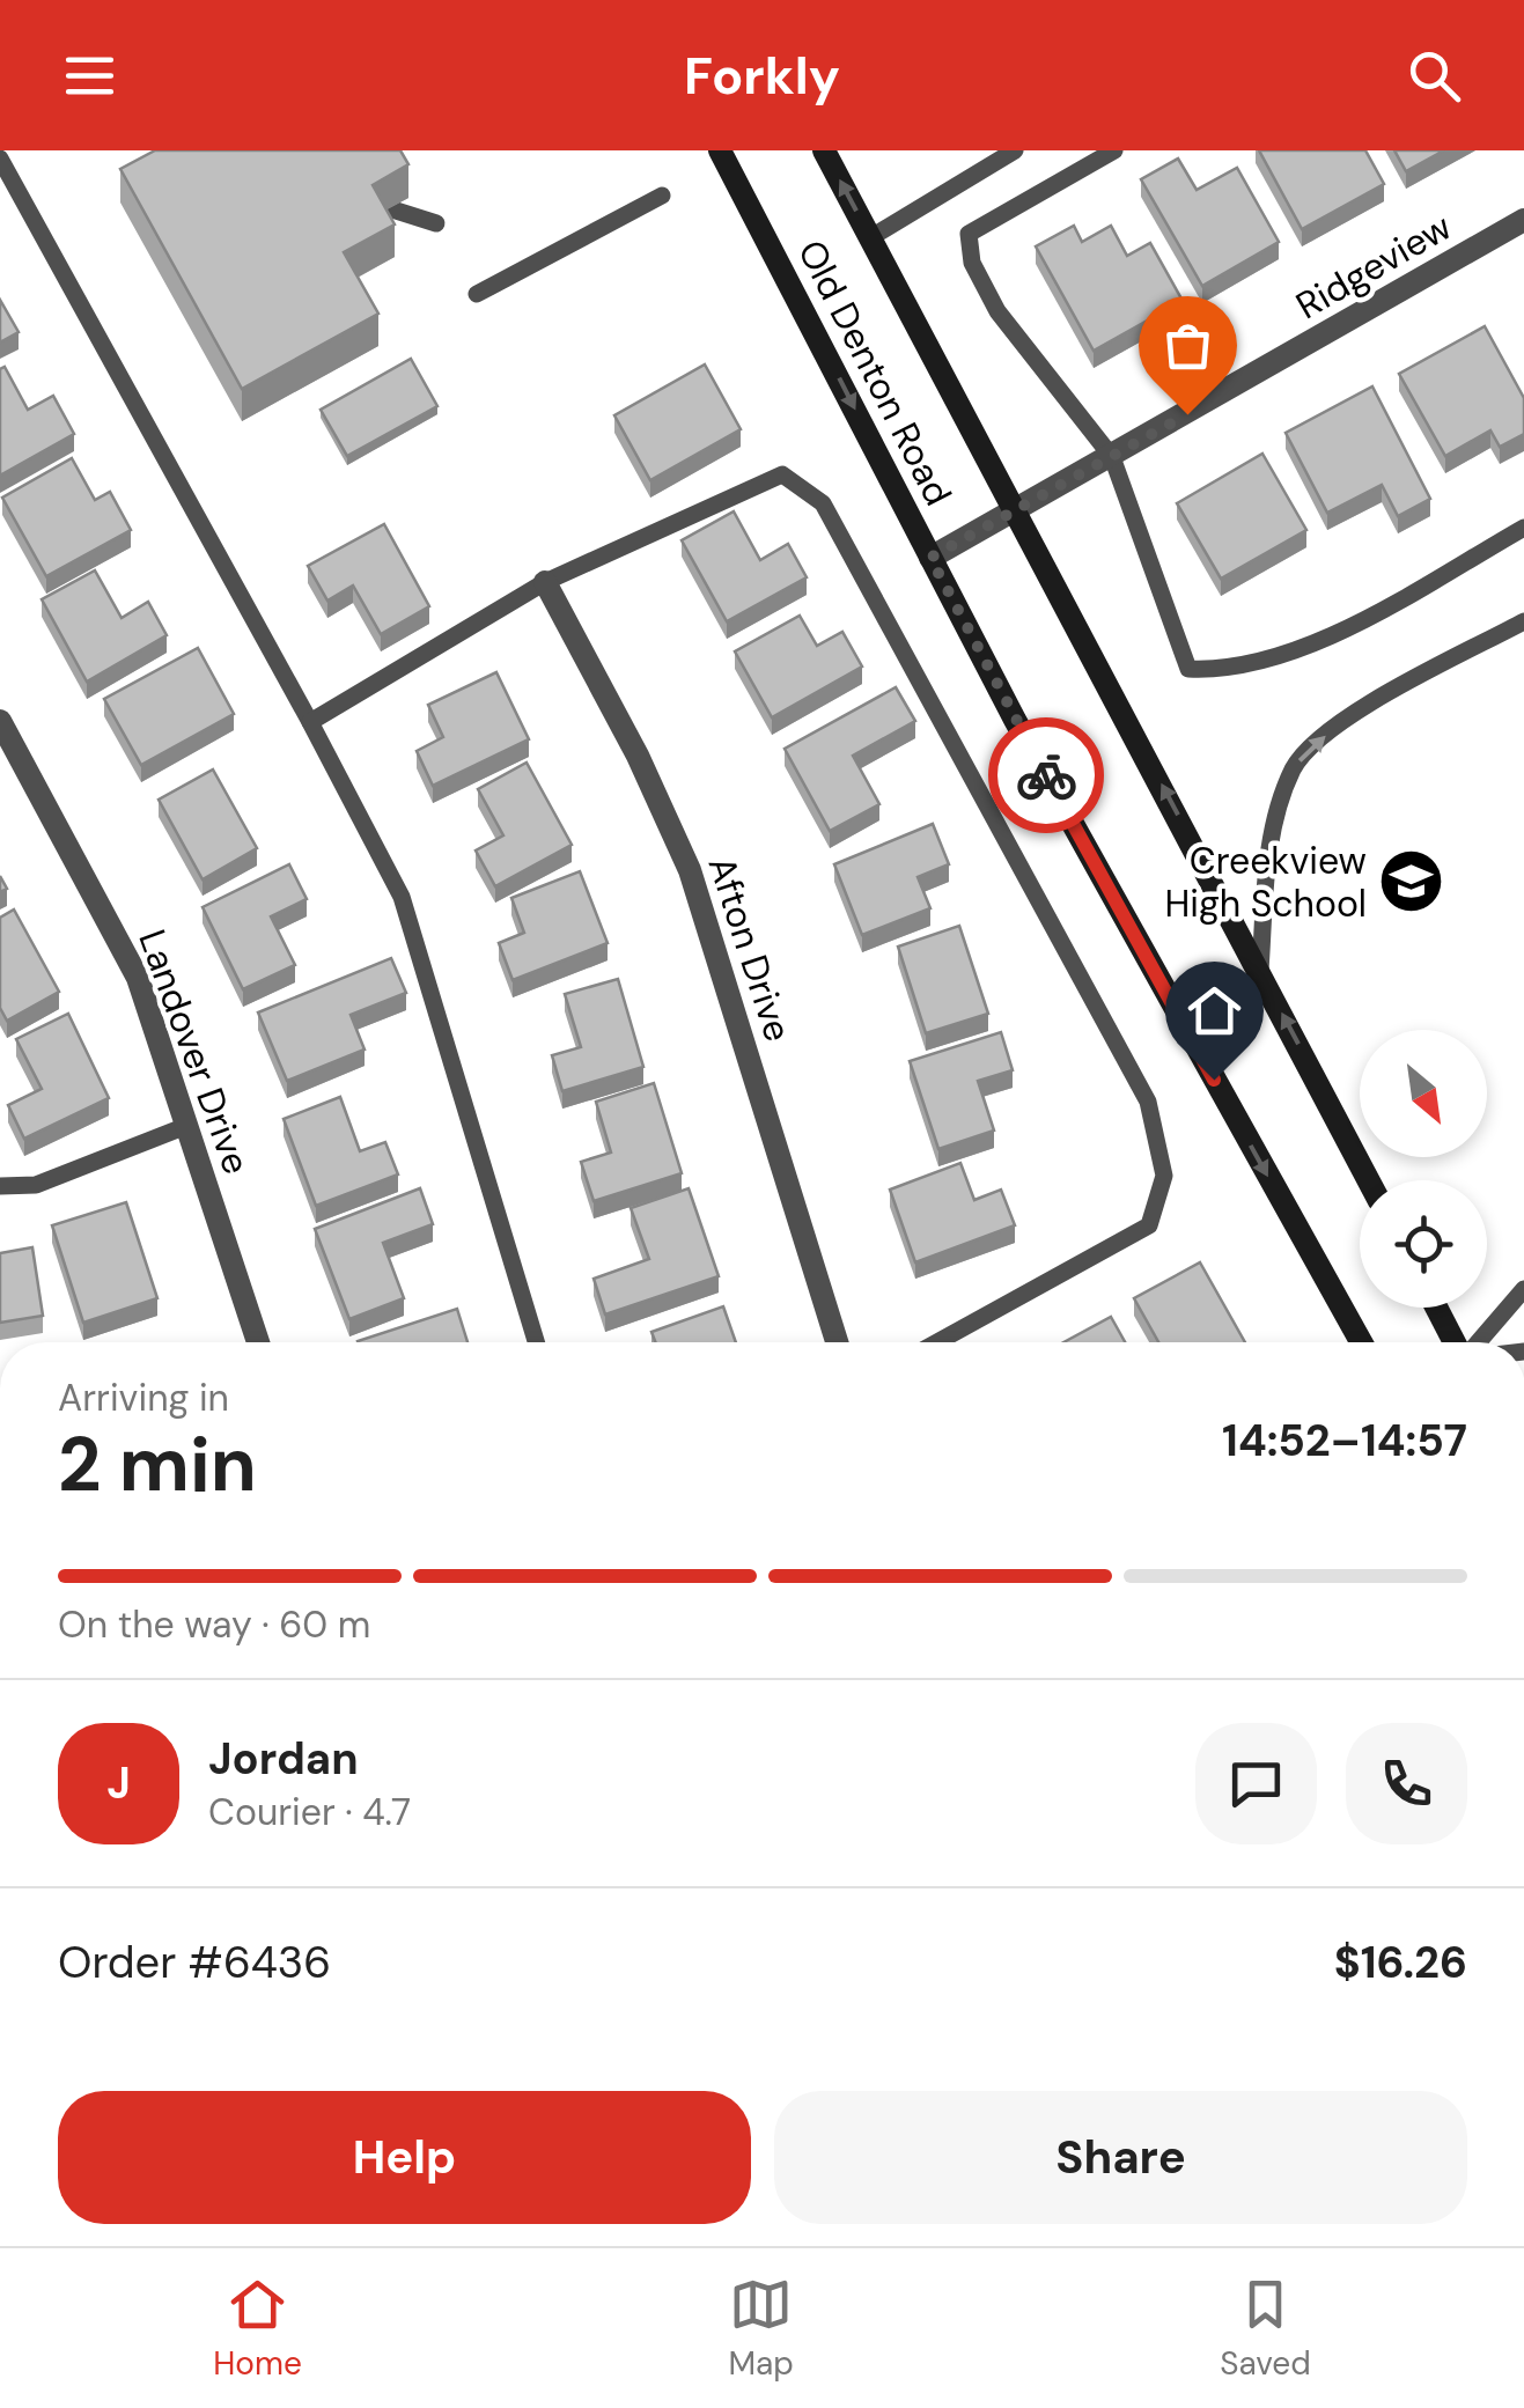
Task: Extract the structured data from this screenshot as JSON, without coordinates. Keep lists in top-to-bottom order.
{
  "streets": {
    "main road": ["Old Denton Road"],
    "street": ["Ridgeview", "Afton Drive", "Landover Drive"]
  },
  "crossings": [
    ["Ridgeview", "Old Denton Road"]
  ],
  "places": {
    "school or university": ["Creekview High School"]
  },
  "north": "bottom right",
  "page": {
    "header": "Forkly",
    "heading": ["2 min", "Arriving in", "14:52–14:57"],
    "panel": [
      "Jordan",
      "Courier · 4.7",
      "Order #6436",
      "$16.26"
    ],
    "bar": "On the way · 60 m",
    "round": "J",
    "buttons": ["Help", "Share"],
    "tabs": ["Home", "Map", "Saved"]
  }
}
